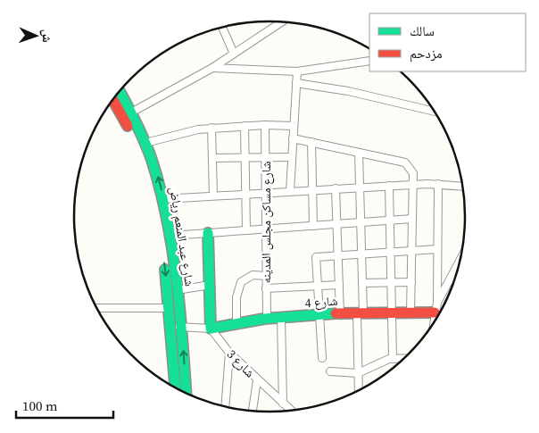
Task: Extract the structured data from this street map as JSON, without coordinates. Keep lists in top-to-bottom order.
{
  "streets": {
    "main road": ["شارع عبد المنعم رياض", "شارع 4"],
    "street": ["شارع مساكن مجلس المدينه", "شارع 3"]
  },
  "crossings": [
    ["شارع مساكن مجلس المدينه", "شارع 4"],
    ["شارع 4", "شارع 3"]
  ],
  "legend": ["سالك", "مزدحم"],
  "scale_bar": "100 m",
  "north": "right"
}
